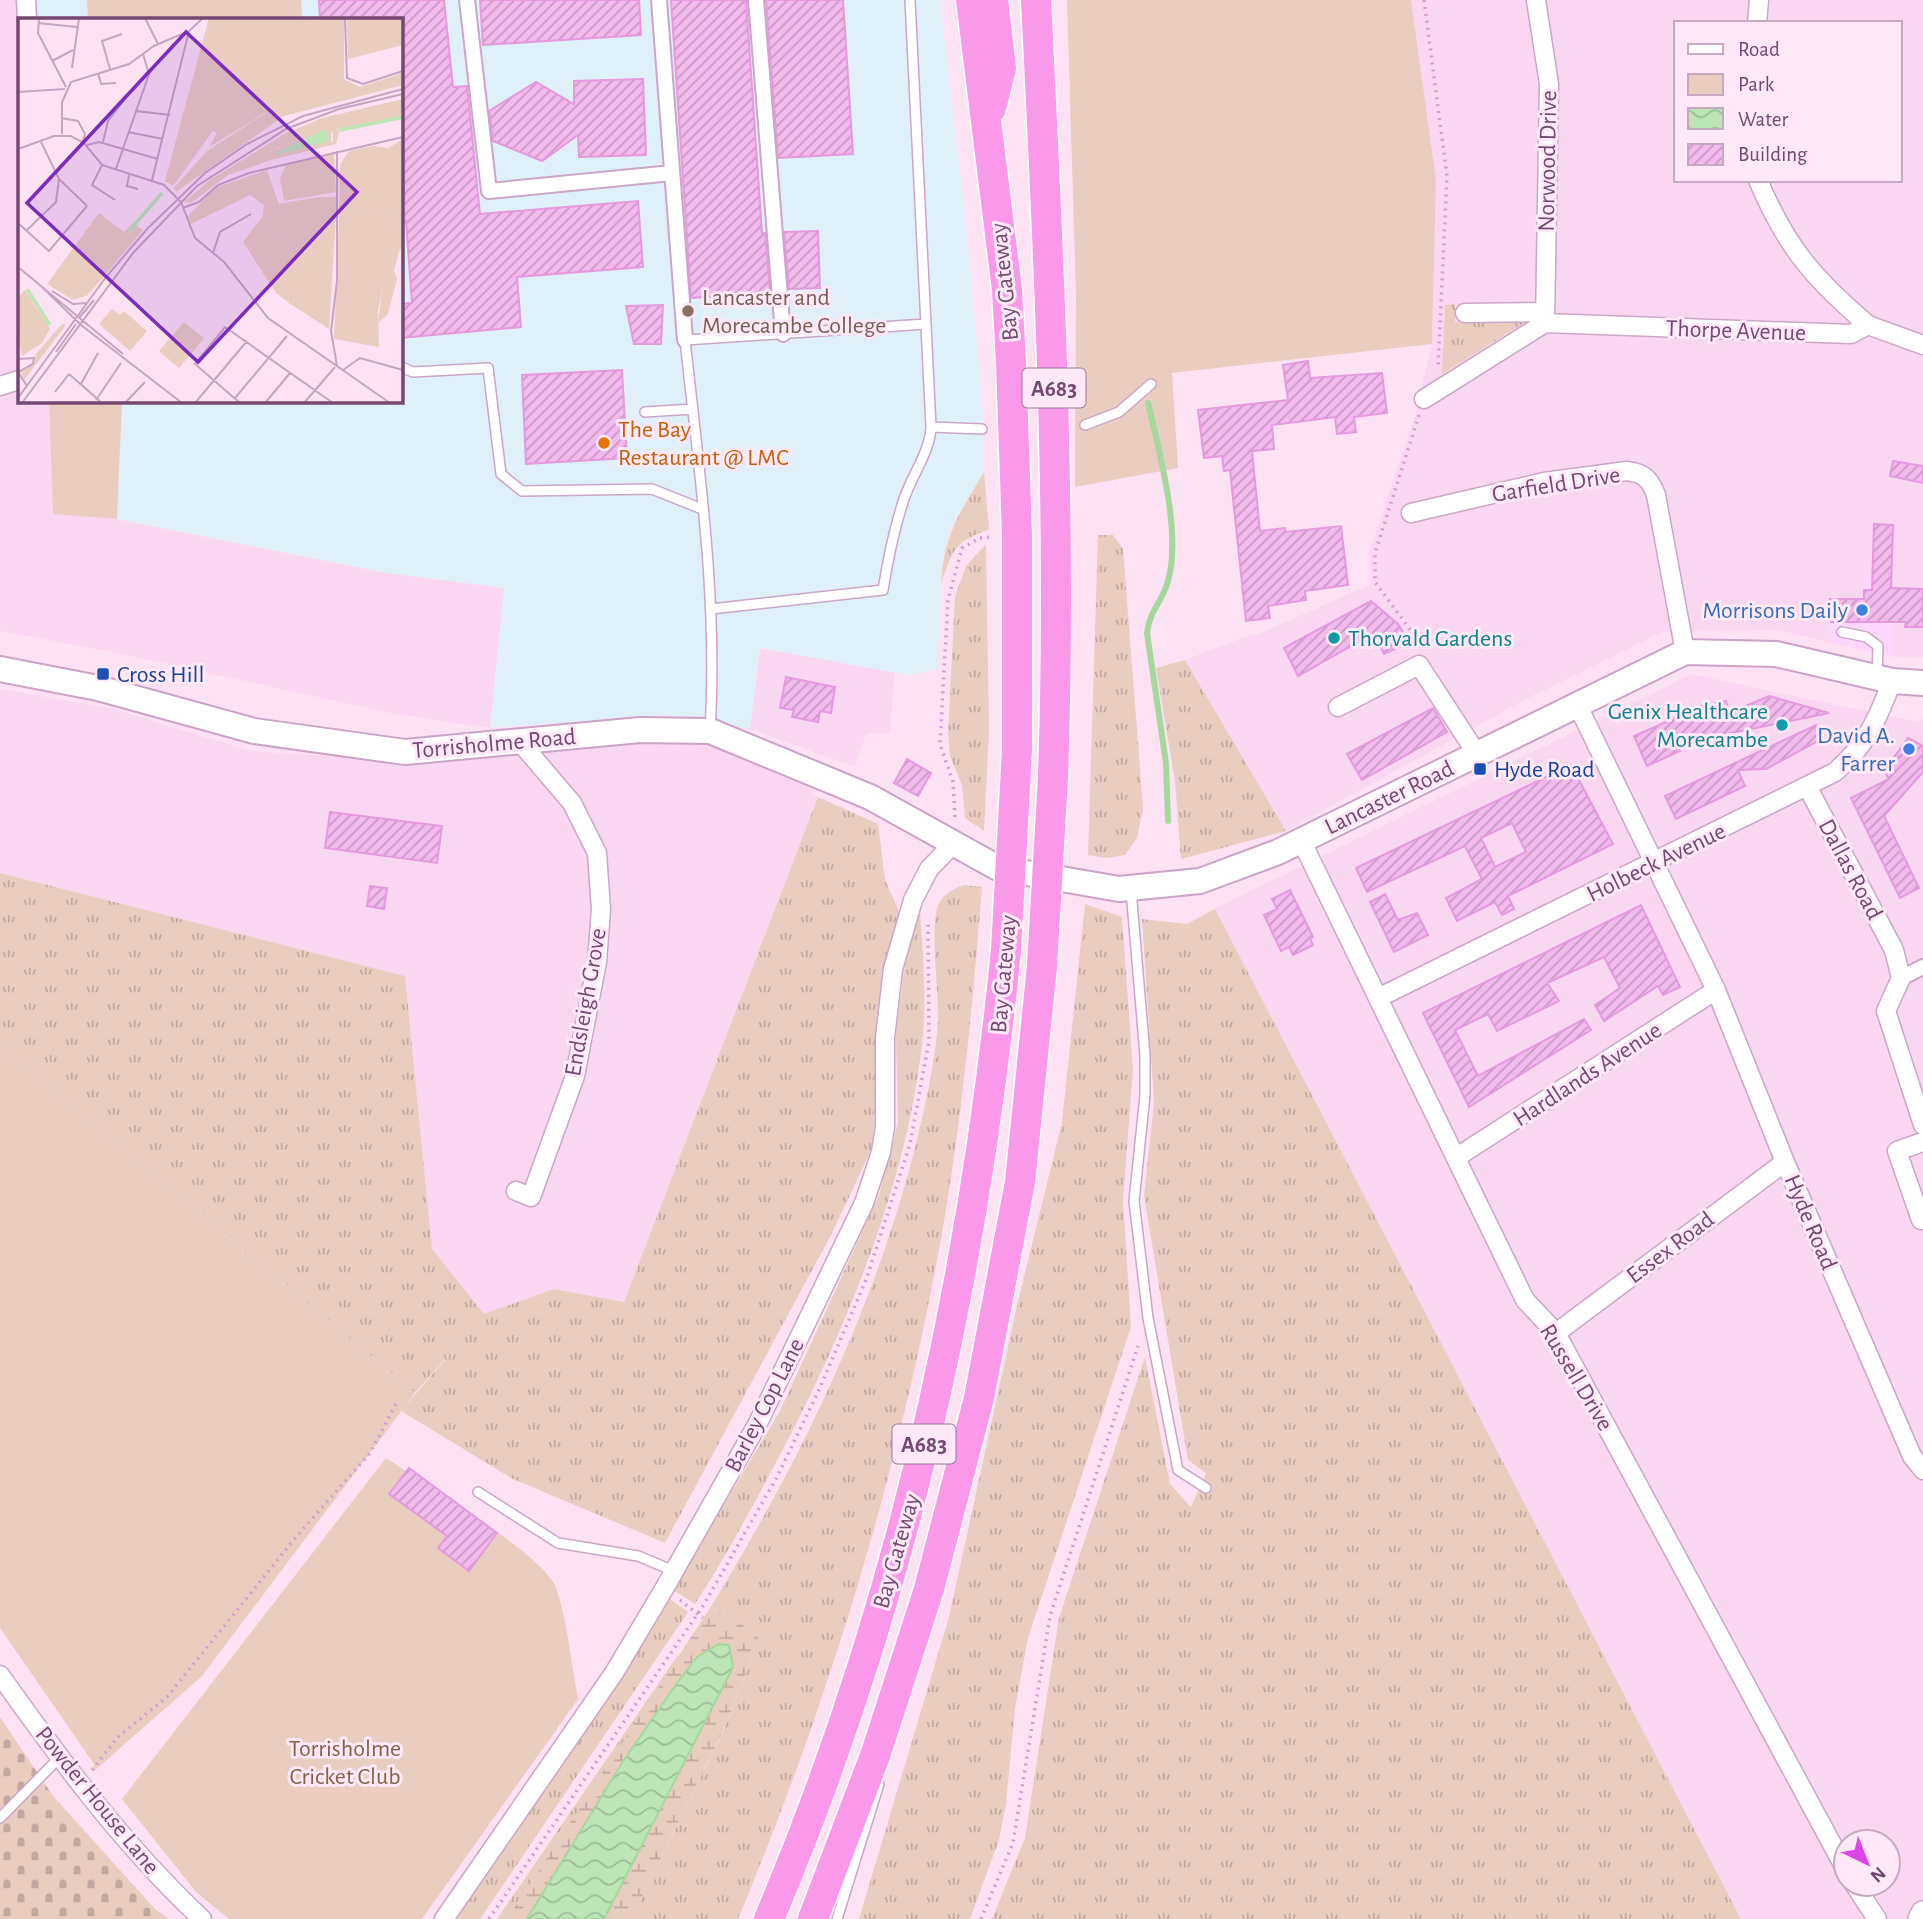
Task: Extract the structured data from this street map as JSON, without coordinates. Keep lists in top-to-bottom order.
{
  "streets": {
    "highway": ["Bay Gateway", "A683"],
    "main road": ["Torrisholme Road", "Lancaster Road"],
    "street": [
      "Norwood Drive",
      "Thorpe Avenue",
      "Garfield Drive",
      "Holbeck Avenue",
      "Dallas Road",
      "Endsleigh Grove",
      "Hardlands Avenue",
      "Hyde Road",
      "Essex Road",
      "Russell Drive",
      "Barley Cop Lane",
      "Powder House Lane"
    ]
  },
  "crossings": [
    ["Norwood Drive", "Thorpe Avenue"],
    ["Garfield Drive", "Lancaster Road"],
    ["Torrisholme Road", "Lancaster Road"],
    ["Torrisholme Road", "Endsleigh Grove"],
    ["Torrisholme Road", "Barley Cop Lane"],
    ["Lancaster Road", "Holbeck Avenue"],
    ["Lancaster Road", "Hyde Road"],
    ["Lancaster Road", "Russell Drive"],
    ["Lancaster Road", "Barley Cop Lane"],
    ["Holbeck Avenue", "Dallas Road"],
    ["Holbeck Avenue", "Hyde Road"],
    ["Holbeck Avenue", "Russell Drive"],
    ["Hardlands Avenue", "Hyde Road"],
    ["Hardlands Avenue", "Russell Drive"],
    ["Hyde Road", "Essex Road"],
    ["Essex Road", "Russell Drive"]
  ],
  "parks": ["Torrisholme Cricket Club"],
  "places": {
    "other": [
      "Lancaster and Morecambe College",
      "The Bay Restaurant @ LMC",
      "Morrisons Daily",
      "Thorvald Gardens",
      "Genix Healthcare Morecambe",
      "David A. Farrer"
    ],
    "transit": ["Cross Hill", "Hyde Road"]
  },
  "legend": [
    "Road",
    "Park",
    "Water",
    "Building"
  ],
  "north": "bottom right"
}
